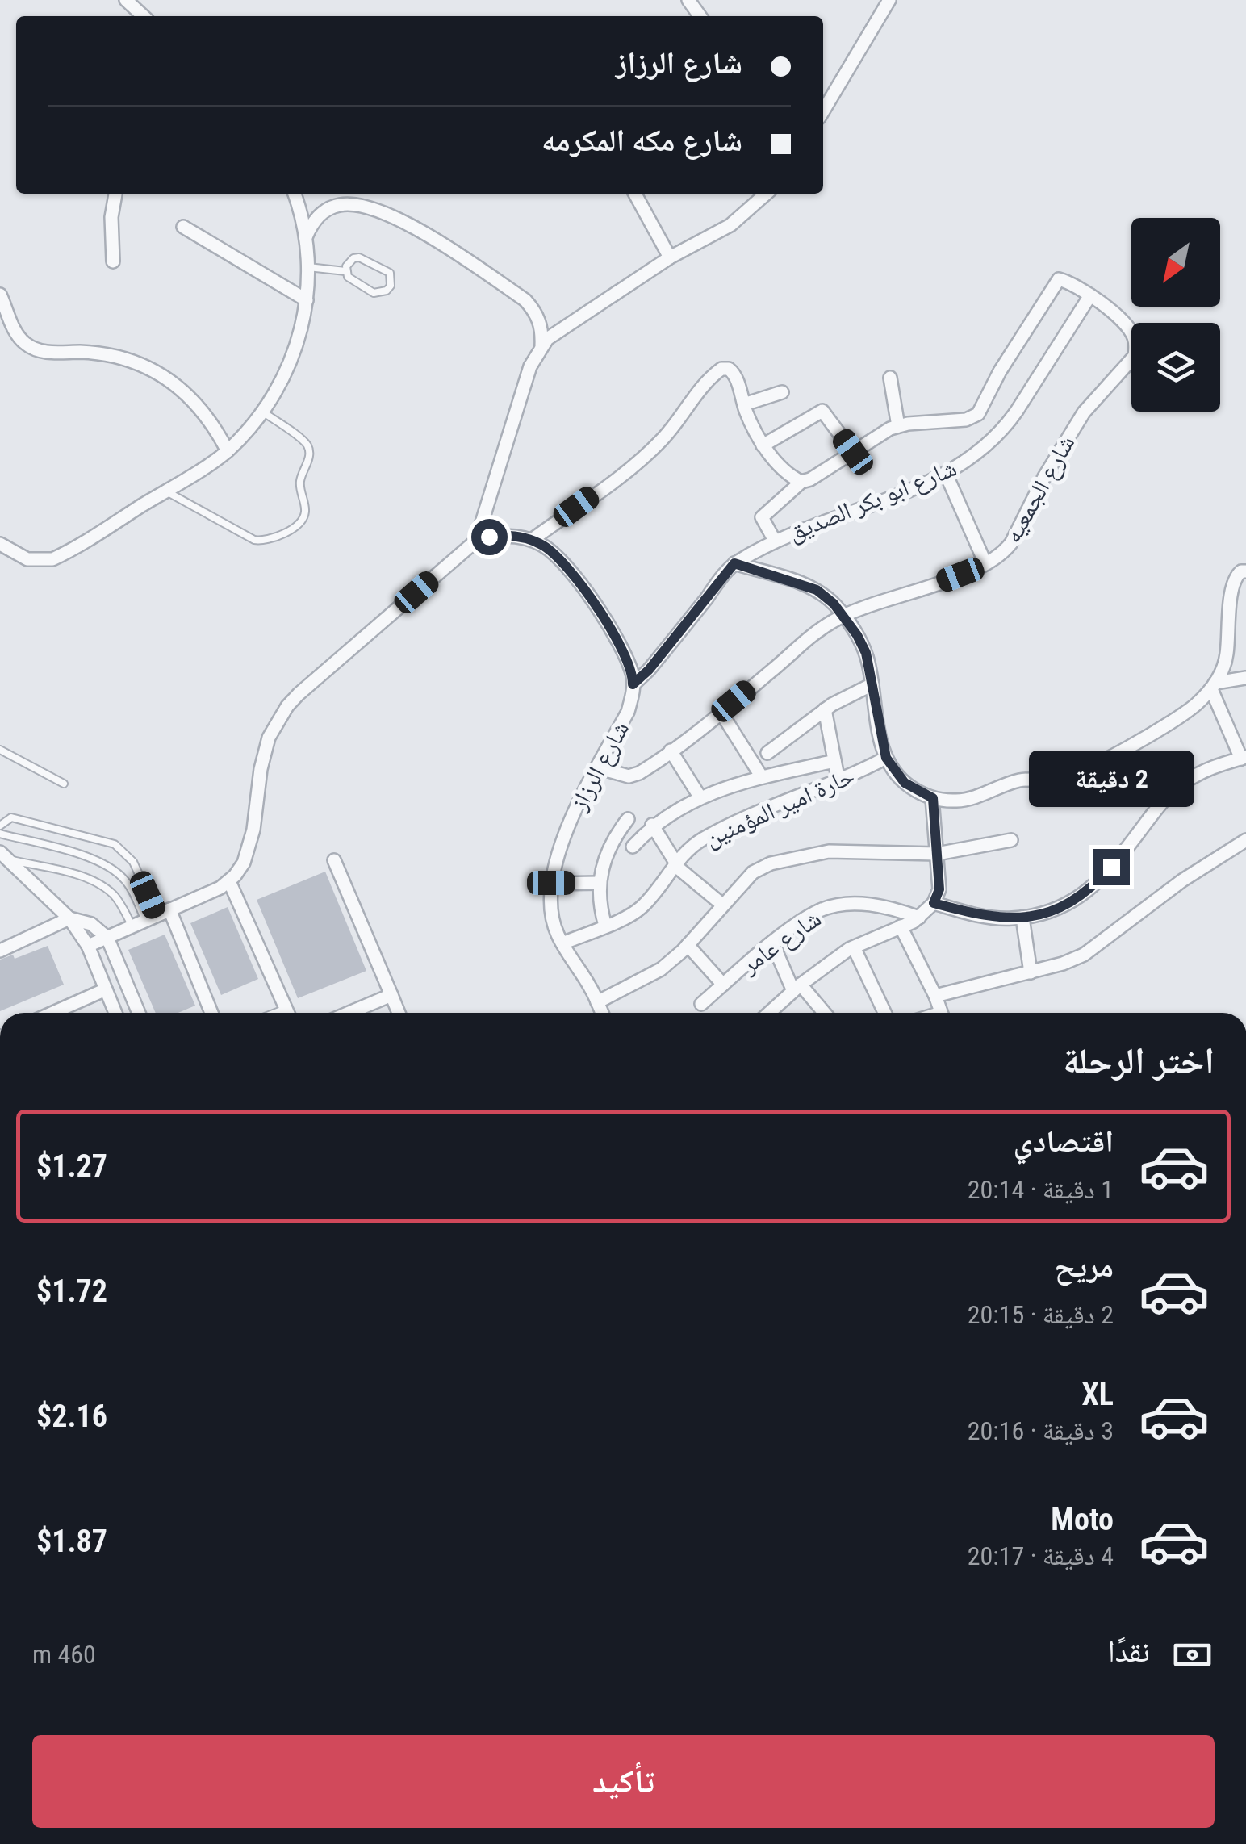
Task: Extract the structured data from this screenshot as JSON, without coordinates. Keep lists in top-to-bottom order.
{
  "streets": {
    "street": [
      "شارع الجمعيه",
      "شارع ابو بكر الصديق",
      "شارع الرزاز",
      "حارة امير المؤمنين",
      "شارع عامر"
    ]
  },
  "crossings": [
    ["شارع الجمعيه", "شارع ابو بكر الصديق"],
    ["شارع الجمعيه", "شارع الرزاز"],
    ["شارع ابو بكر الصديق", "شارع الرزاز"],
    ["شارع الرزاز", "حارة امير المؤمنين"]
  ],
  "north": "bottom left",
  "page": {
    "banner": ["شارع الرزاز", "شارع مكه المكرمه"],
    "bubble": "2 دقيقة",
    "heading": "اختر الرحلة",
    "list": [
      {
        "name": "اقتصادي",
        "note": "1 دقيقة · 20:14",
        "value": "$1.27"
      },
      {
        "name": "مريح",
        "note": "2 دقيقة · 20:15",
        "value": "$1.72"
      },
      {
        "name": "XL",
        "note": "3 دقيقة · 20:16",
        "value": "$2.16"
      },
      {
        "name": "Moto",
        "note": "4 دقيقة · 20:17",
        "value": "$1.87"
      }
    ],
    "pay": ["نقدًا", "460 m"],
    "buttons": "تأكيد"
  }
}
